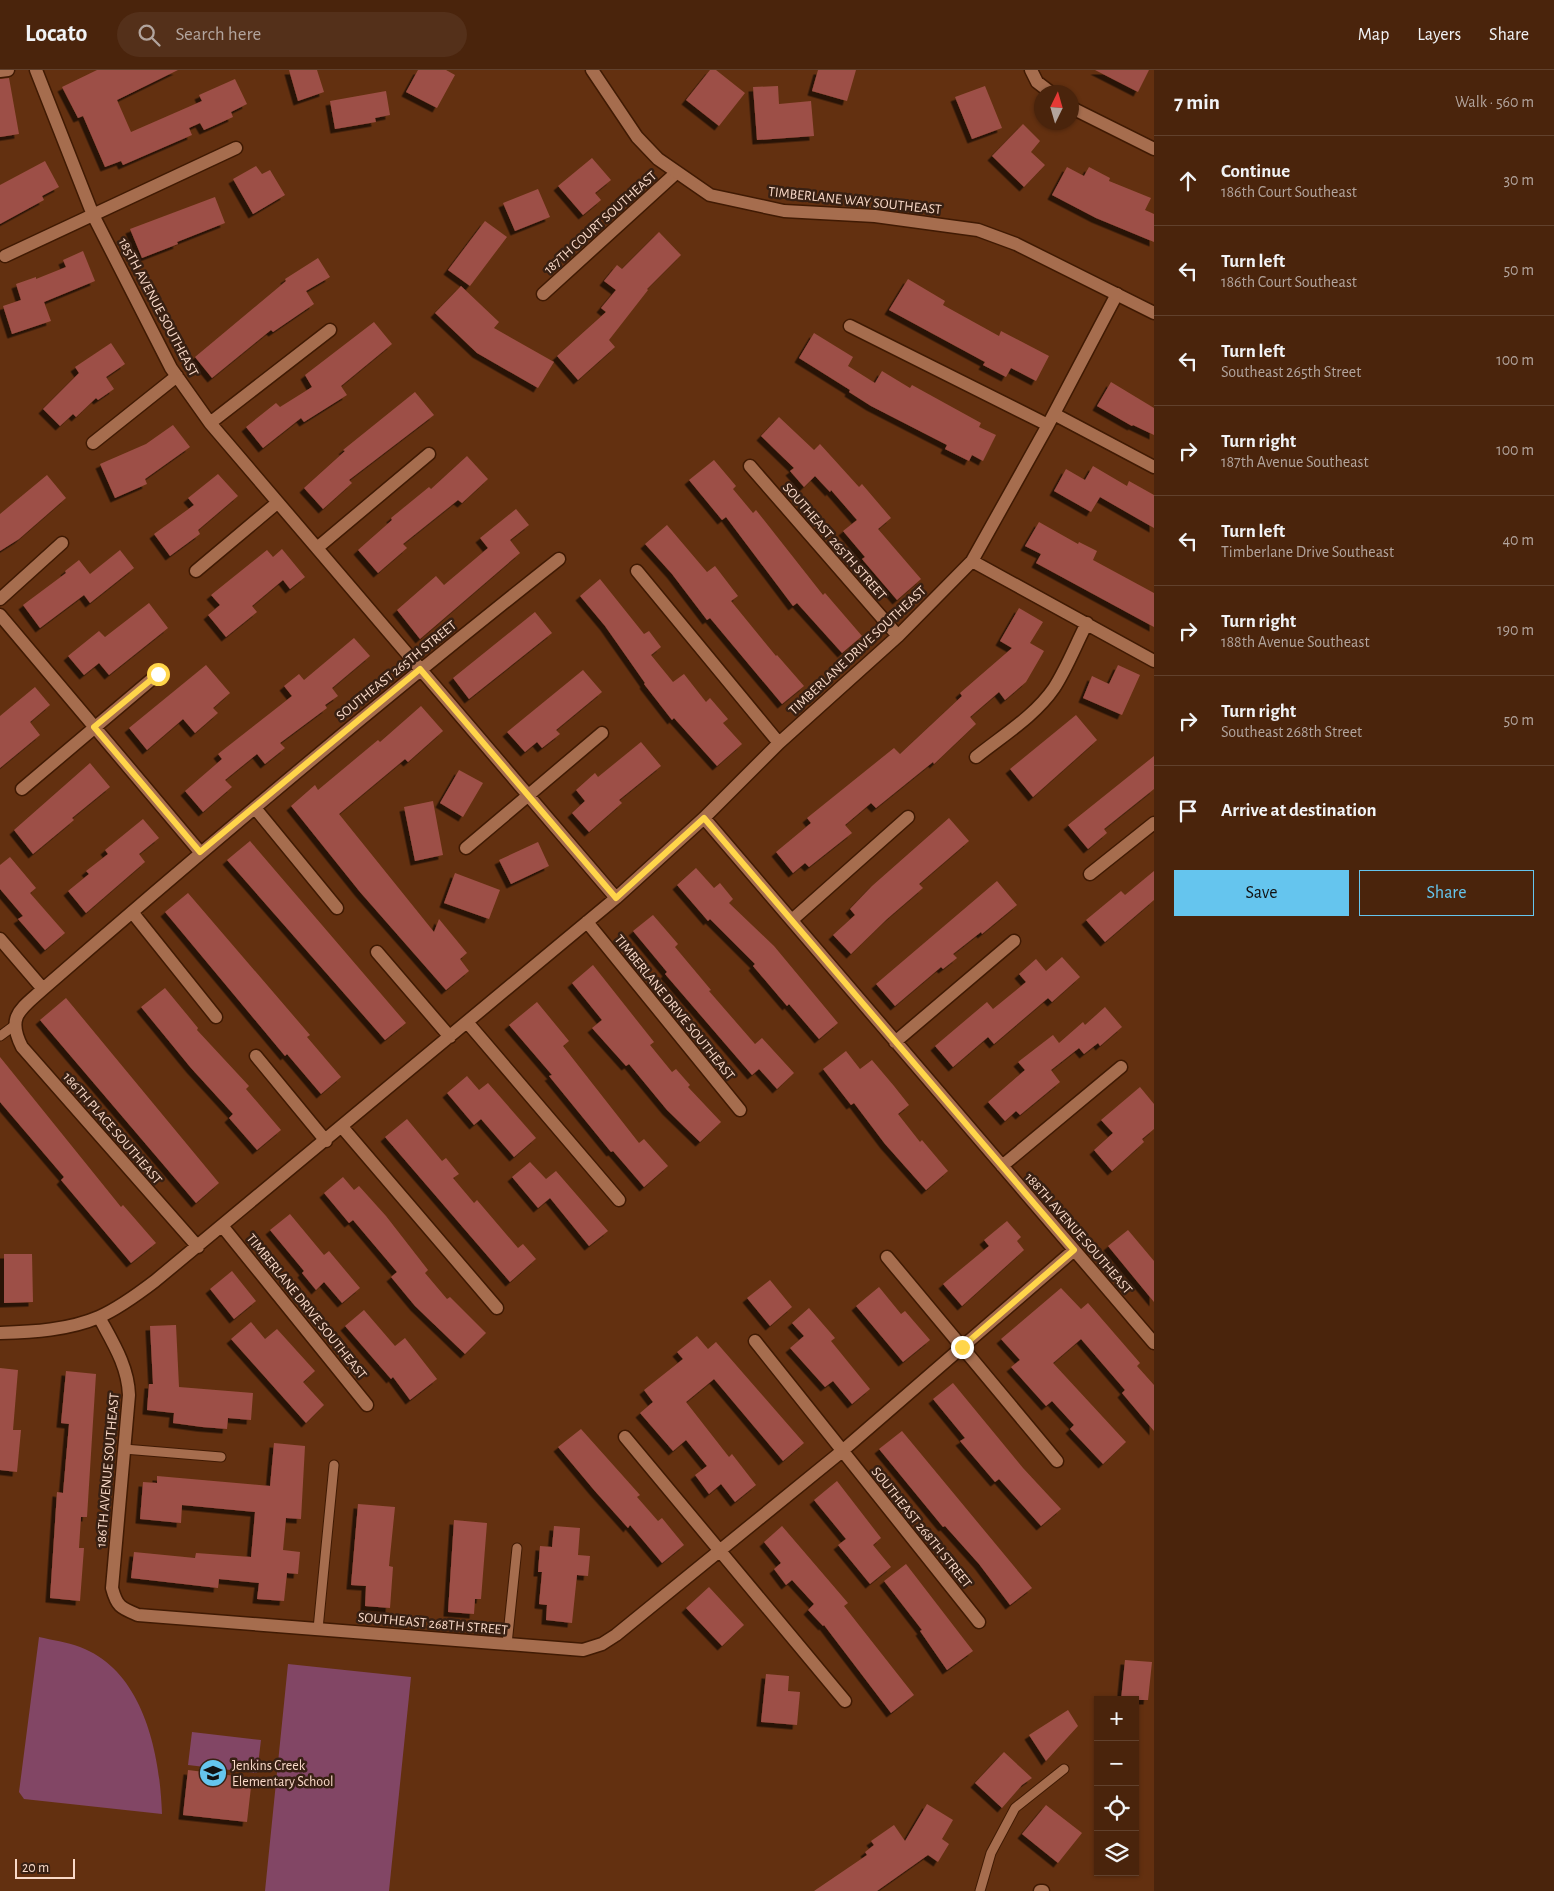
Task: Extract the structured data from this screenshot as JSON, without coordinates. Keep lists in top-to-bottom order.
{
  "streets": {
    "street": [
      "TIMBERLANE WAY SOUTHEAST",
      "187TH COURT SOUTHEAST",
      "185TH AVENUE SOUTHEAST",
      "SOUTHEAST 265TH STREET",
      "TIMBERLANE DRIVE SOUTHEAST",
      "186TH PLACE SOUTHEAST",
      "188TH AVENUE SOUTHEAST",
      "186TH AVENUE SOUTHEAST",
      "SOUTHEAST 268TH STREET"
    ]
  },
  "crossings": [
    ["TIMBERLANE WAY SOUTHEAST", "187TH COURT SOUTHEAST"],
    ["TIMBERLANE WAY SOUTHEAST", "TIMBERLANE DRIVE SOUTHEAST"],
    ["185TH AVENUE SOUTHEAST", "SOUTHEAST 265TH STREET"],
    ["185TH AVENUE SOUTHEAST", "TIMBERLANE DRIVE SOUTHEAST"],
    ["SOUTHEAST 265TH STREET", "TIMBERLANE DRIVE SOUTHEAST"],
    ["SOUTHEAST 265TH STREET", "186TH PLACE SOUTHEAST"],
    ["TIMBERLANE DRIVE SOUTHEAST", "186TH PLACE SOUTHEAST"],
    ["TIMBERLANE DRIVE SOUTHEAST", "188TH AVENUE SOUTHEAST"],
    ["TIMBERLANE DRIVE SOUTHEAST", "186TH AVENUE SOUTHEAST"],
    ["188TH AVENUE SOUTHEAST", "SOUTHEAST 268TH STREET"],
    ["186TH AVENUE SOUTHEAST", "SOUTHEAST 268TH STREET"]
  ],
  "places": {
    "school or university": ["Jenkins Creek Elementary School"]
  },
  "scale_bar": "20 m",
  "north": "top",
  "page": {
    "header": "Locato",
    "search": "Search here",
    "nav": ["Map", "Layers", "Share"],
    "heading": ["7 min", "Walk · 560 m"],
    "list": [
      ["Continue", "186th Court Southeast", "30 m"],
      ["Turn left", "186th Court Southeast", "50 m"],
      ["Turn left", "Southeast 265th Street", "100 m"],
      ["Turn right", "187th Avenue Southeast", "100 m"],
      ["Turn left", "Timberlane Drive Southeast", "40 m"],
      ["Turn right", "188th Avenue Southeast", "190 m"],
      ["Turn right", "Southeast 268th Street", "50 m"],
      "Arrive at destination"
    ],
    "buttons": ["Save", "Share"],
    "map_buttons": ["+", "−"],
    "scale": "20 m"
  }
}
